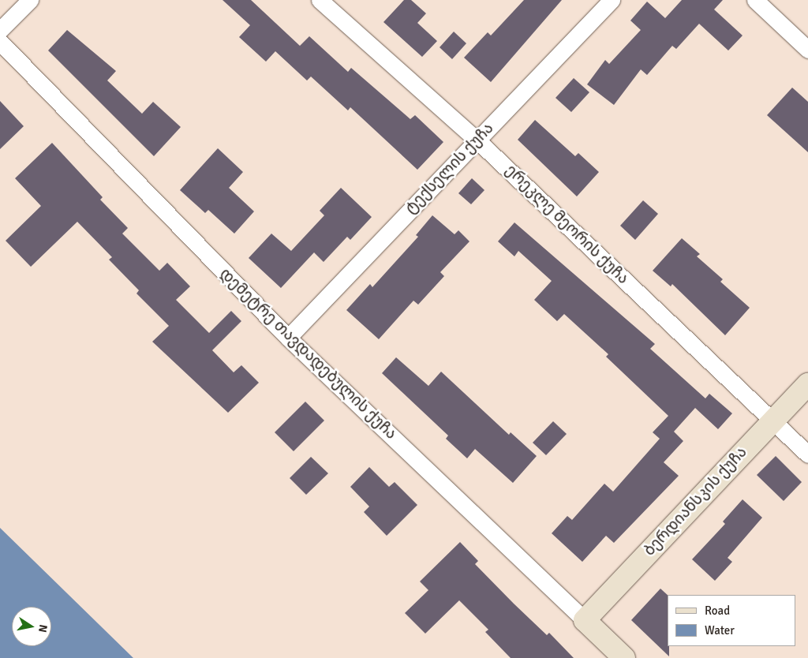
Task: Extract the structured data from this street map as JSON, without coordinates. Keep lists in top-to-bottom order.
{
  "streets": {
    "street": [
      "ტექსელის ქუჩა",
      "ერეკლე მეორის ქუჩა",
      "დემეტრე თავდადებულის ქუჩა",
      "ბერდიანსკის ქუჩა"
    ]
  },
  "crossings": [
    ["ტექსელის ქუჩა", "ერეკლე მეორის ქუჩა"],
    ["ტექსელის ქუჩა", "დემეტრე თავდადებულის ქუჩა"],
    ["ერეკლე მეორის ქუჩა", "ბერდიანსკის ქუჩა"],
    ["დემეტრე თავდადებულის ქუჩა", "ბერდიანსკის ქუჩა"]
  ],
  "legend": ["Road", "Water"],
  "north": "right"
}
